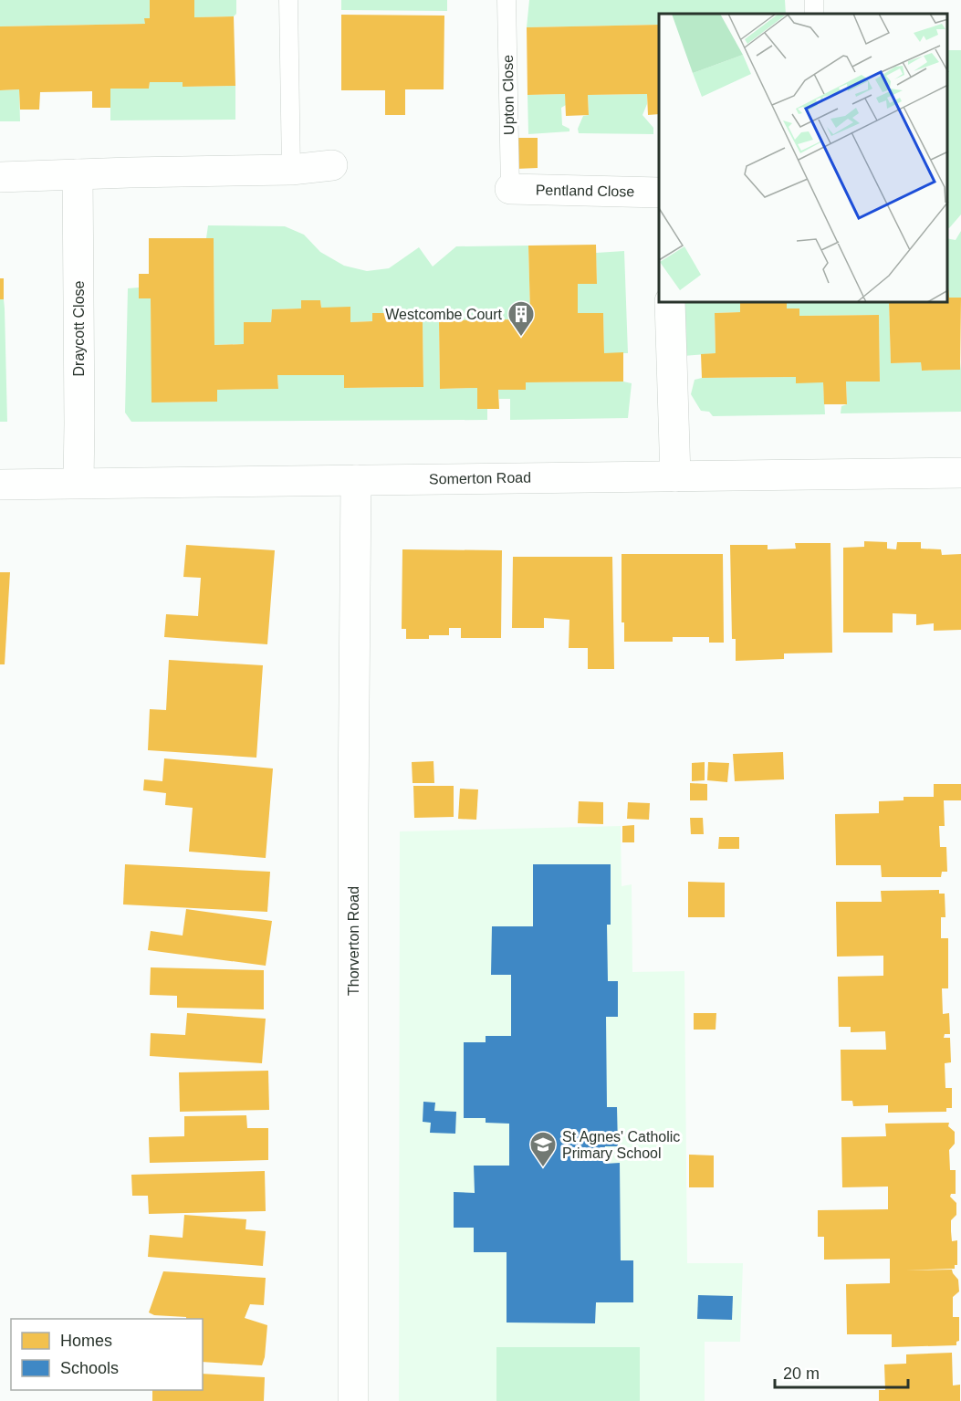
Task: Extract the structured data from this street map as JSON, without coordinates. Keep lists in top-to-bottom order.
{
  "streets": {
    "street": [
      "Pentland Close",
      "Draycott Close",
      "Somerton Road",
      "Thorverton Road"
    ],
    "lane": ["Upton Close"]
  },
  "crossings": [
    ["Upton Close", "Pentland Close"],
    ["Draycott Close", "Somerton Road"],
    ["Somerton Road", "Thorverton Road"]
  ],
  "places": {
    "building": ["Westcombe Court"],
    "school or university": ["St Agnes' Catholic Primary School"]
  },
  "legend": ["Homes", "Schools"],
  "scale_bar": "20 m"
}
